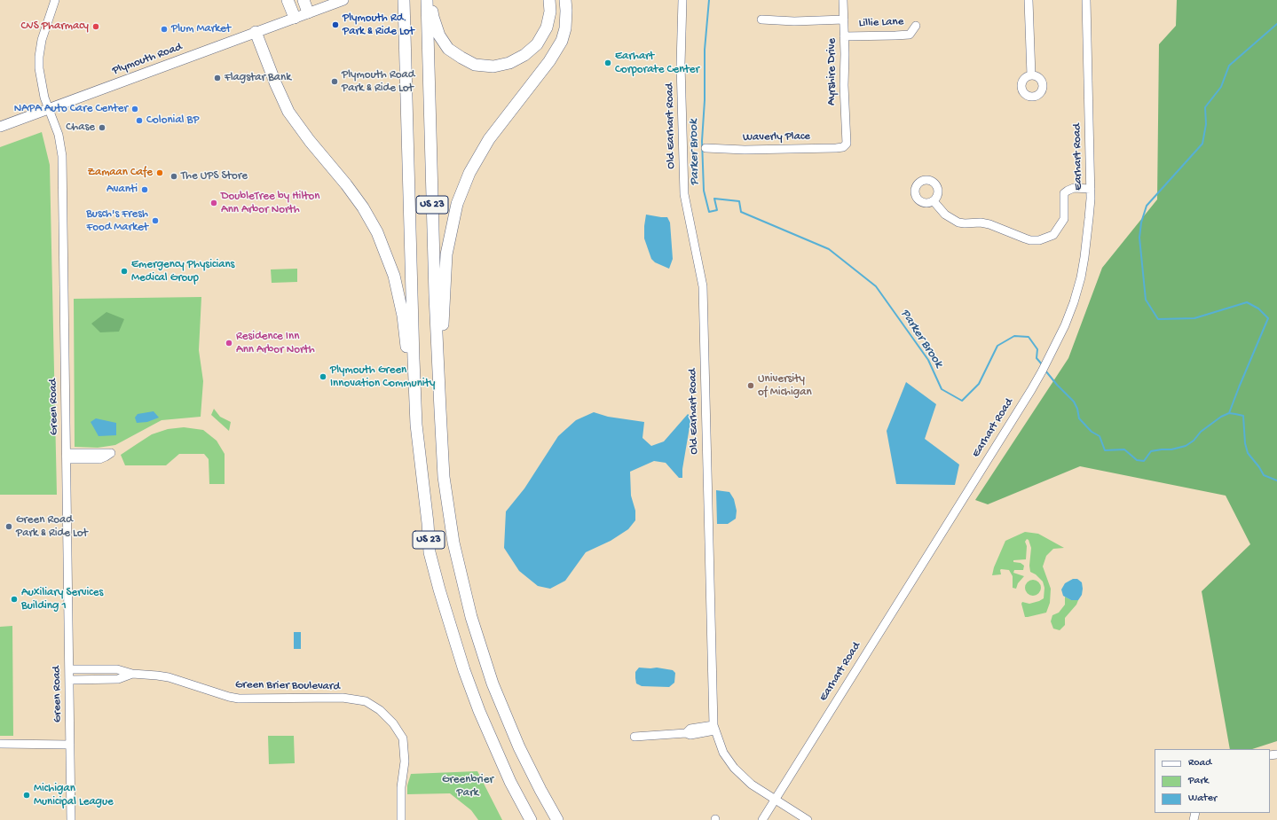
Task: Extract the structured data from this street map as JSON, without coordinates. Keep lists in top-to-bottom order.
{
  "streets": {
    "highway": ["US 23"],
    "main road": ["Plymouth Road"],
    "street": [
      "Lillie Lane",
      "Ayrshire Drive",
      "Old Earhart Road",
      "Waverly Place",
      "Earhart Road",
      "Green Road",
      "Green Brier Boulevard"
    ]
  },
  "crossings": [
    ["Lillie Lane", "Ayrshire Drive"],
    ["Plymouth Road", "Green Road"],
    ["Ayrshire Drive", "Waverly Place"],
    ["Old Earhart Road", "Earhart Road"],
    ["Green Road", "Green Brier Boulevard"]
  ],
  "water": ["Parker Brook"],
  "parks": ["Greenbrier Park"],
  "places": [
    "Plymouth Rd. Park & Ride Lot",
    "CVS Pharmacy",
    "Plum Market",
    "Earhart Corporate Center",
    "Flagstar Bank",
    "Plymouth Road Park & Ride Lot",
    "NAPA Auto Care Center",
    "Colonial BP",
    "Chase",
    "Zamaan Cafe",
    "The UPS Store",
    "Avanti",
    "DoubleTree by Hilton Ann Arbor North",
    "Busch's Fresh Food Market",
    "Emergency Physicians Medical Group",
    "Residence Inn Ann Arbor North",
    "Plymouth Green Innovation Community",
    "University of Michigan",
    "Green Road Park & Ride Lot",
    "Auxiliary Services Building 1",
    "Michigan Municipal League"
  ],
  "legend": ["Road", "Park", "Water"]
}
